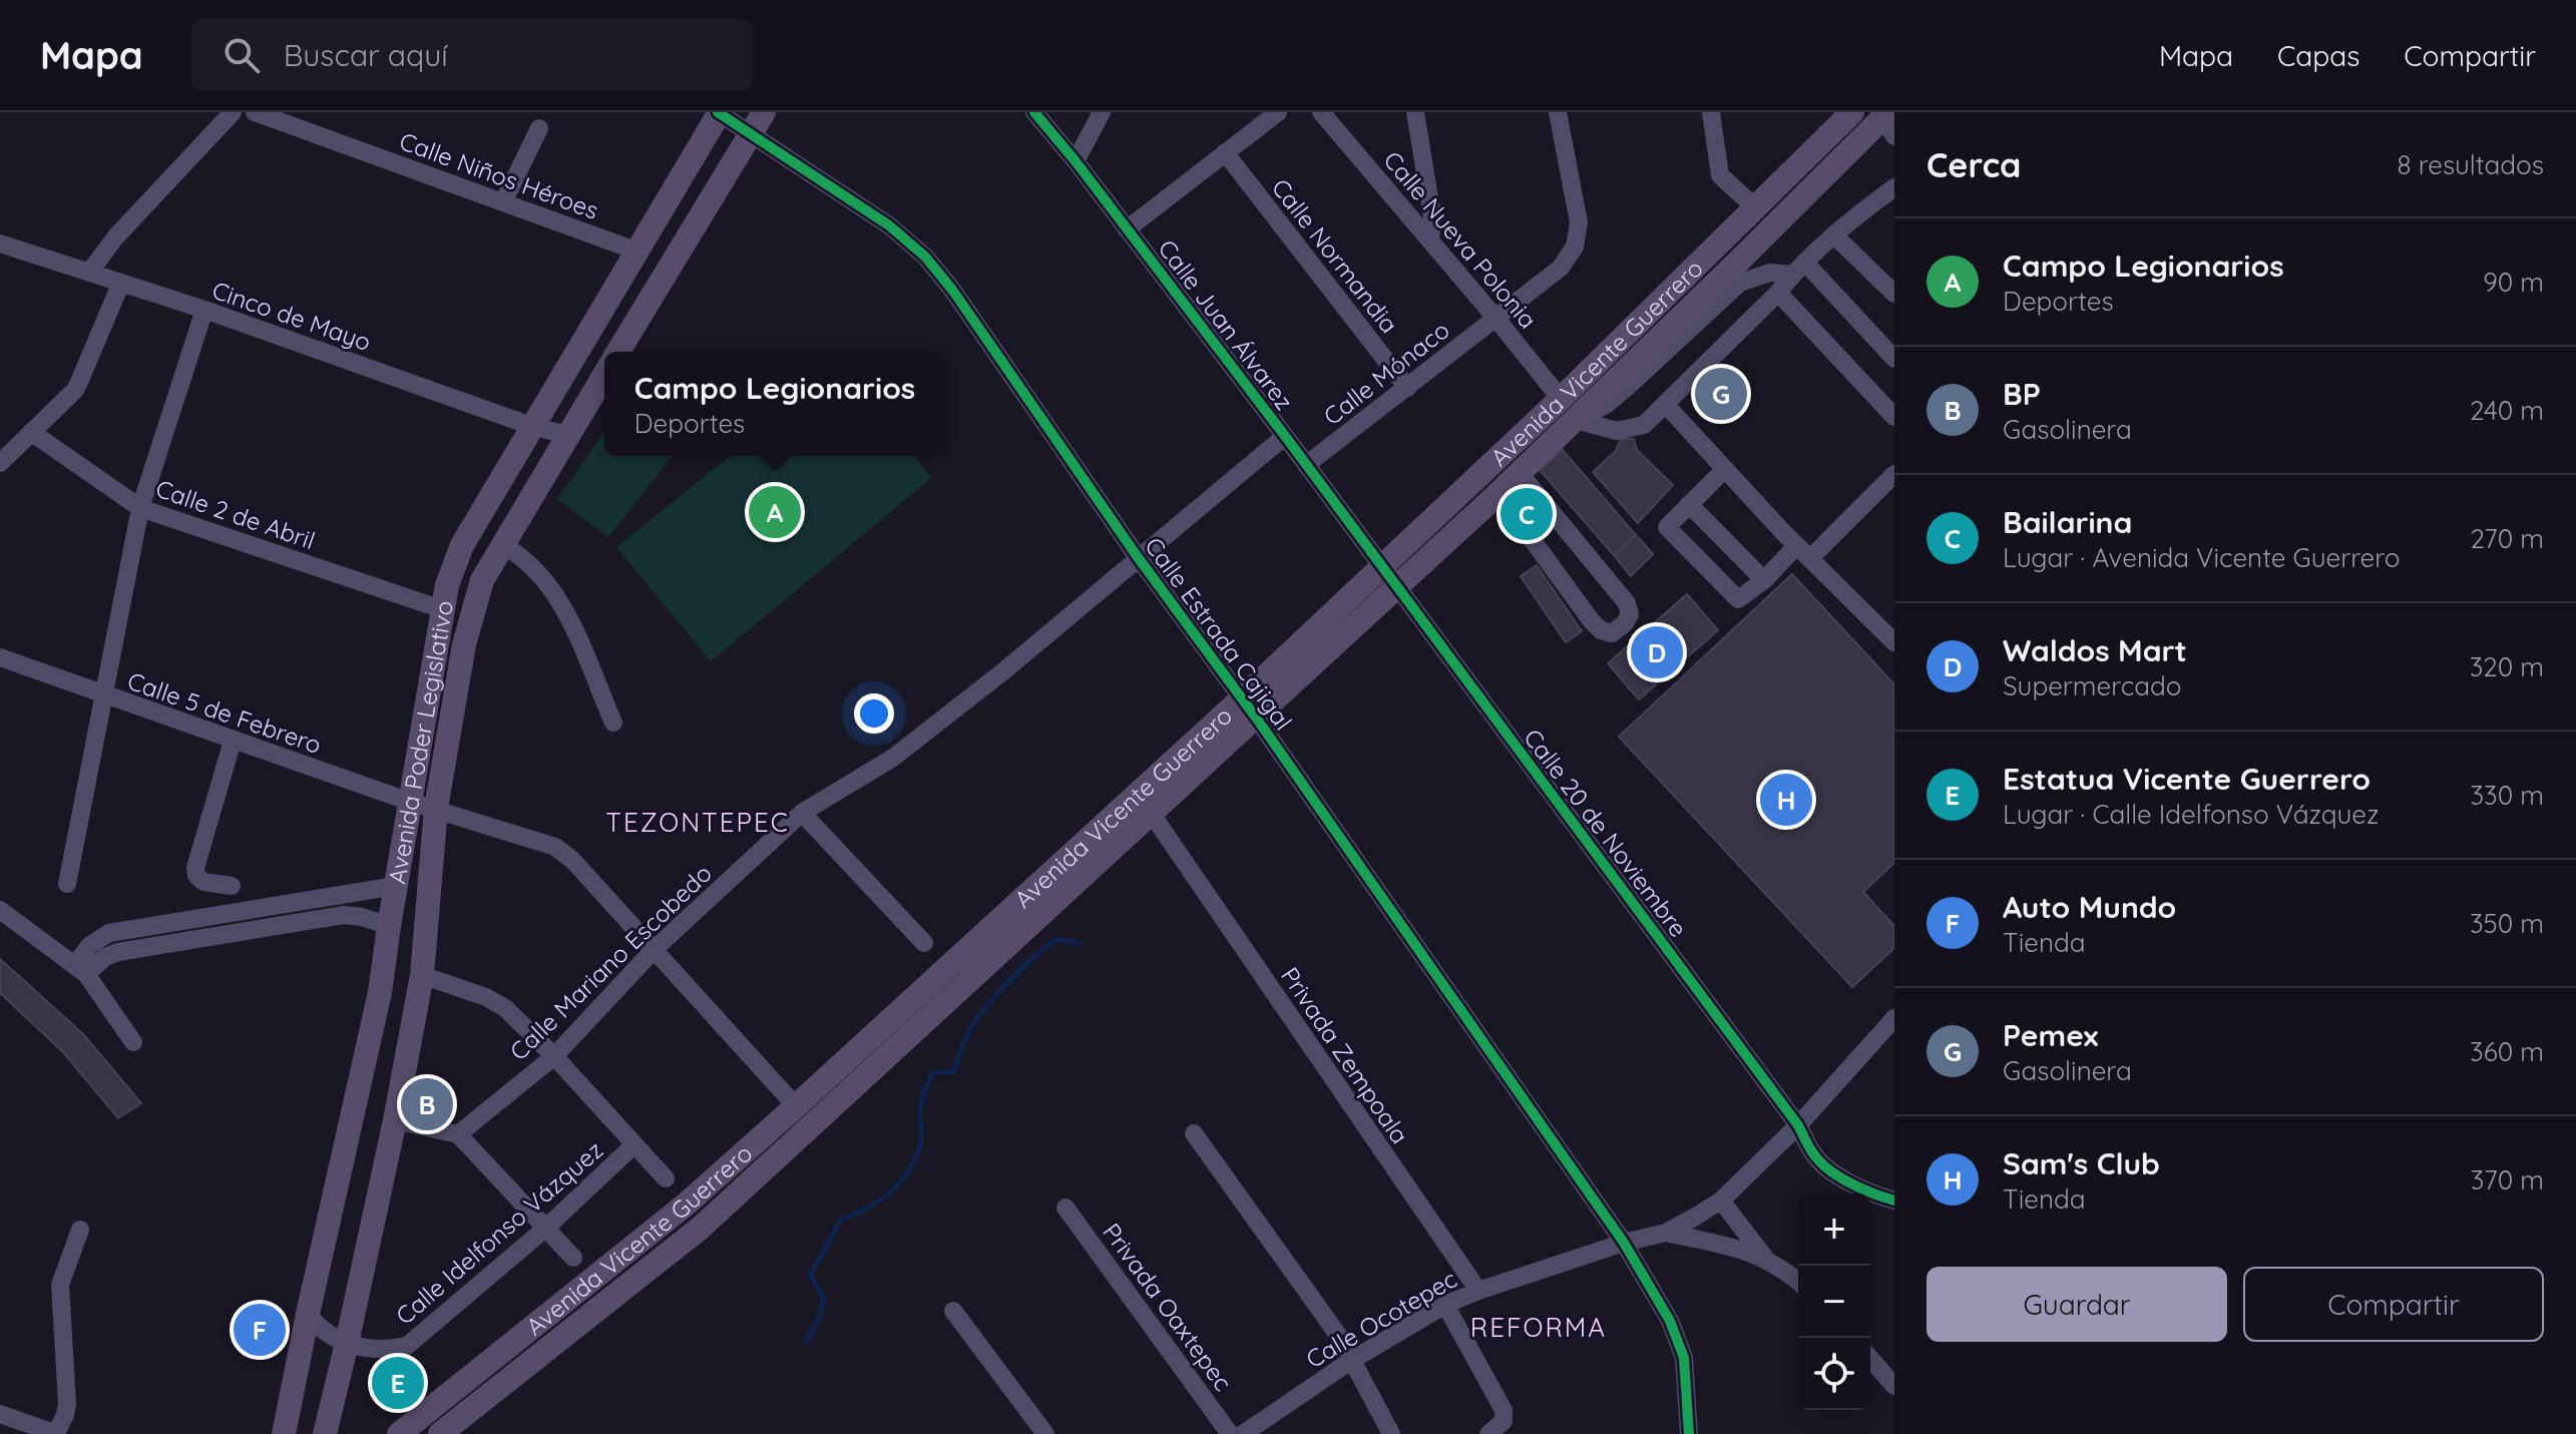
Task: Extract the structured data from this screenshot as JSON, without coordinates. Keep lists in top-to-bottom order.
{
  "streets": {
    "main road": ["Avenida Vicente Guerrero", "Avenida Poder Legislativo"],
    "street": [
      "Calle Niños Héroes",
      "Calle Nueva Polonia",
      "Calle Normandia",
      "Cinco de Mayo",
      "Calle Juan Álvarez",
      "Calle Mónaco",
      "Calle 2 de Abril",
      "Calle Estrada Cajigal",
      "Calle 5 de Febrero",
      "Calle 20 de Noviembre",
      "Calle Mariano Escobedo",
      "Privada Zempoala",
      "Calle Idelfonso Vázquez",
      "Privada Oaxtepec",
      "Calle Ocotepec"
    ]
  },
  "crossings": [
    ["Calle Niños Héroes", "Avenida Poder Legislativo"],
    ["Calle Nueva Polonia", "Avenida Vicente Guerrero"],
    ["Calle Nueva Polonia", "Calle Mónaco"],
    ["Calle Normandia", "Calle Mónaco"],
    ["Cinco de Mayo", "Avenida Poder Legislativo"],
    ["Calle Juan Álvarez", "Avenida Vicente Guerrero"],
    ["Calle Juan Álvarez", "Calle Mónaco"],
    ["Calle Juan Álvarez", "Calle 20 de Noviembre"],
    ["Calle Juan Álvarez", "Calle Mariano Escobedo"],
    ["Avenida Vicente Guerrero", "Calle Estrada Cajigal"],
    ["Avenida Vicente Guerrero", "Calle 5 de Febrero"],
    ["Avenida Vicente Guerrero", "Calle 20 de Noviembre"],
    ["Avenida Vicente Guerrero", "Privada Zempoala"],
    ["Calle 2 de Abril", "Avenida Poder Legislativo"],
    ["Calle Estrada Cajigal", "Avenida Poder Legislativo"],
    ["Calle Estrada Cajigal", "Calle Mariano Escobedo"],
    ["Calle Estrada Cajigal", "Calle Ocotepec"],
    ["Calle 5 de Febrero", "Avenida Poder Legislativo"],
    ["Calle 5 de Febrero", "Calle Mariano Escobedo"],
    ["Avenida Poder Legislativo", "Calle Idelfonso Vázquez"],
    ["Calle 20 de Noviembre", "Calle Ocotepec"],
    ["Privada Zempoala", "Calle Ocotepec"]
  ],
  "districts": ["TEZONTEPEC", "REFORMA"],
  "page": {
    "header": "Mapa",
    "search": "Buscar aquí",
    "nav": ["Mapa", "Capas", "Compartir"],
    "heading": ["Cerca", "8 resultados"],
    "list": [
      {
        "mark": "A",
        "name": "Campo Legionarios",
        "note": "Deportes",
        "value": "90 m"
      },
      {
        "mark": "B",
        "name": "BP",
        "note": "Gasolinera",
        "value": "240 m"
      },
      {
        "mark": "C",
        "name": "Bailarina",
        "note": "Lugar · Avenida Vicente Guerrero",
        "value": "270 m"
      },
      {
        "mark": "D",
        "name": "Waldos Mart",
        "note": "Supermercado",
        "value": "320 m"
      },
      {
        "mark": "E",
        "name": "Estatua Vicente Guerrero",
        "note": "Lugar · Calle Idelfonso Vázquez",
        "value": "330 m"
      },
      {
        "mark": "F",
        "name": "Auto Mundo",
        "note": "Tienda",
        "value": "350 m"
      },
      {
        "mark": "G",
        "name": "Pemex",
        "note": "Gasolinera",
        "value": "360 m"
      },
      {
        "mark": "H",
        "name": "Sam's Club",
        "note": "Tienda",
        "value": "370 m"
      }
    ],
    "popup": ["Campo Legionarios", "Deportes"],
    "pins": [
      "G",
      "A",
      "C",
      "D",
      "H",
      "B",
      "F",
      "E"
    ],
    "map_buttons": ["+", "−"],
    "buttons": ["Guardar", "Compartir"]
  }
}
